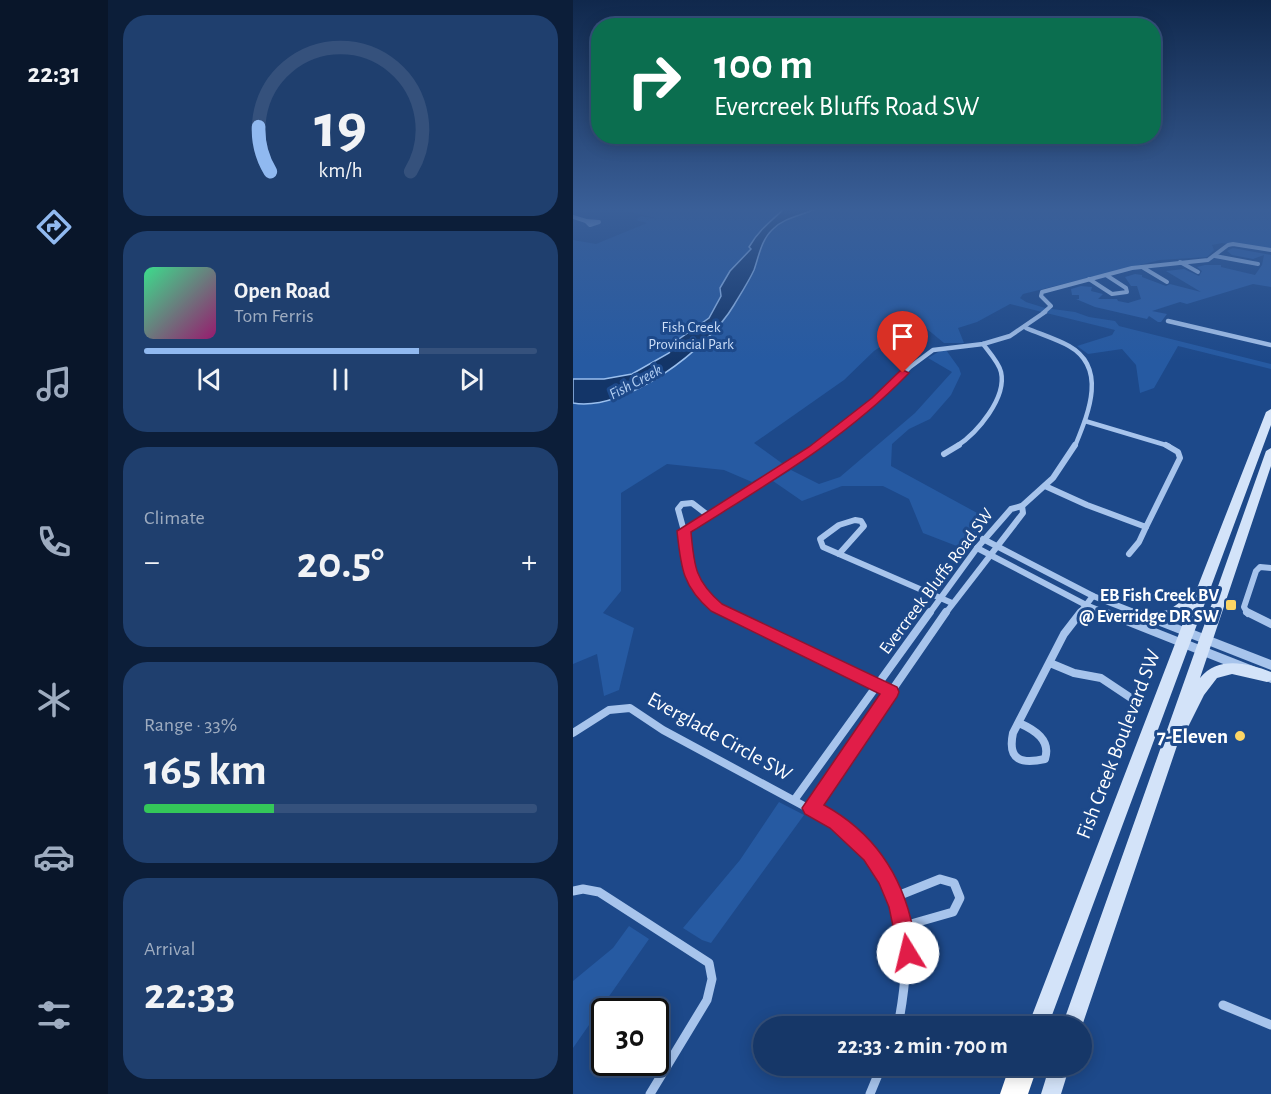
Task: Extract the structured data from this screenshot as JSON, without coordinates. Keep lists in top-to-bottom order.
{
  "streets": {
    "main road": ["Fish Creek Boulevard SW"],
    "street": ["Evercreek Bluffs Road SW", "Everglade Circle SW"]
  },
  "crossings": [
    ["Evercreek Bluffs Road SW", "Everglade Circle SW"]
  ],
  "water": ["Fish Creek"],
  "parks": ["Fish Creek Provincial Park"],
  "places": {
    "transit": ["EB Fish Creek BV @ Everridge DR SW"],
    "other": ["7-Eleven"]
  },
  "page": {
    "tabs": "22:31",
    "turn": ["100 m", "Evercreek Bluffs Road SW"],
    "song": ["Open Road", "Tom Ferris"],
    "tile": [
      "Climate",
      ["Range · 33%", "165 km"],
      ["Arrival", "22:33"]
    ],
    "heat": ["−", "20.5°", "+"],
    "limit": "30",
    "trip": "22:33 · 2 min · 700 m",
    "gauge": ["19", "km/h"]
  }
}
